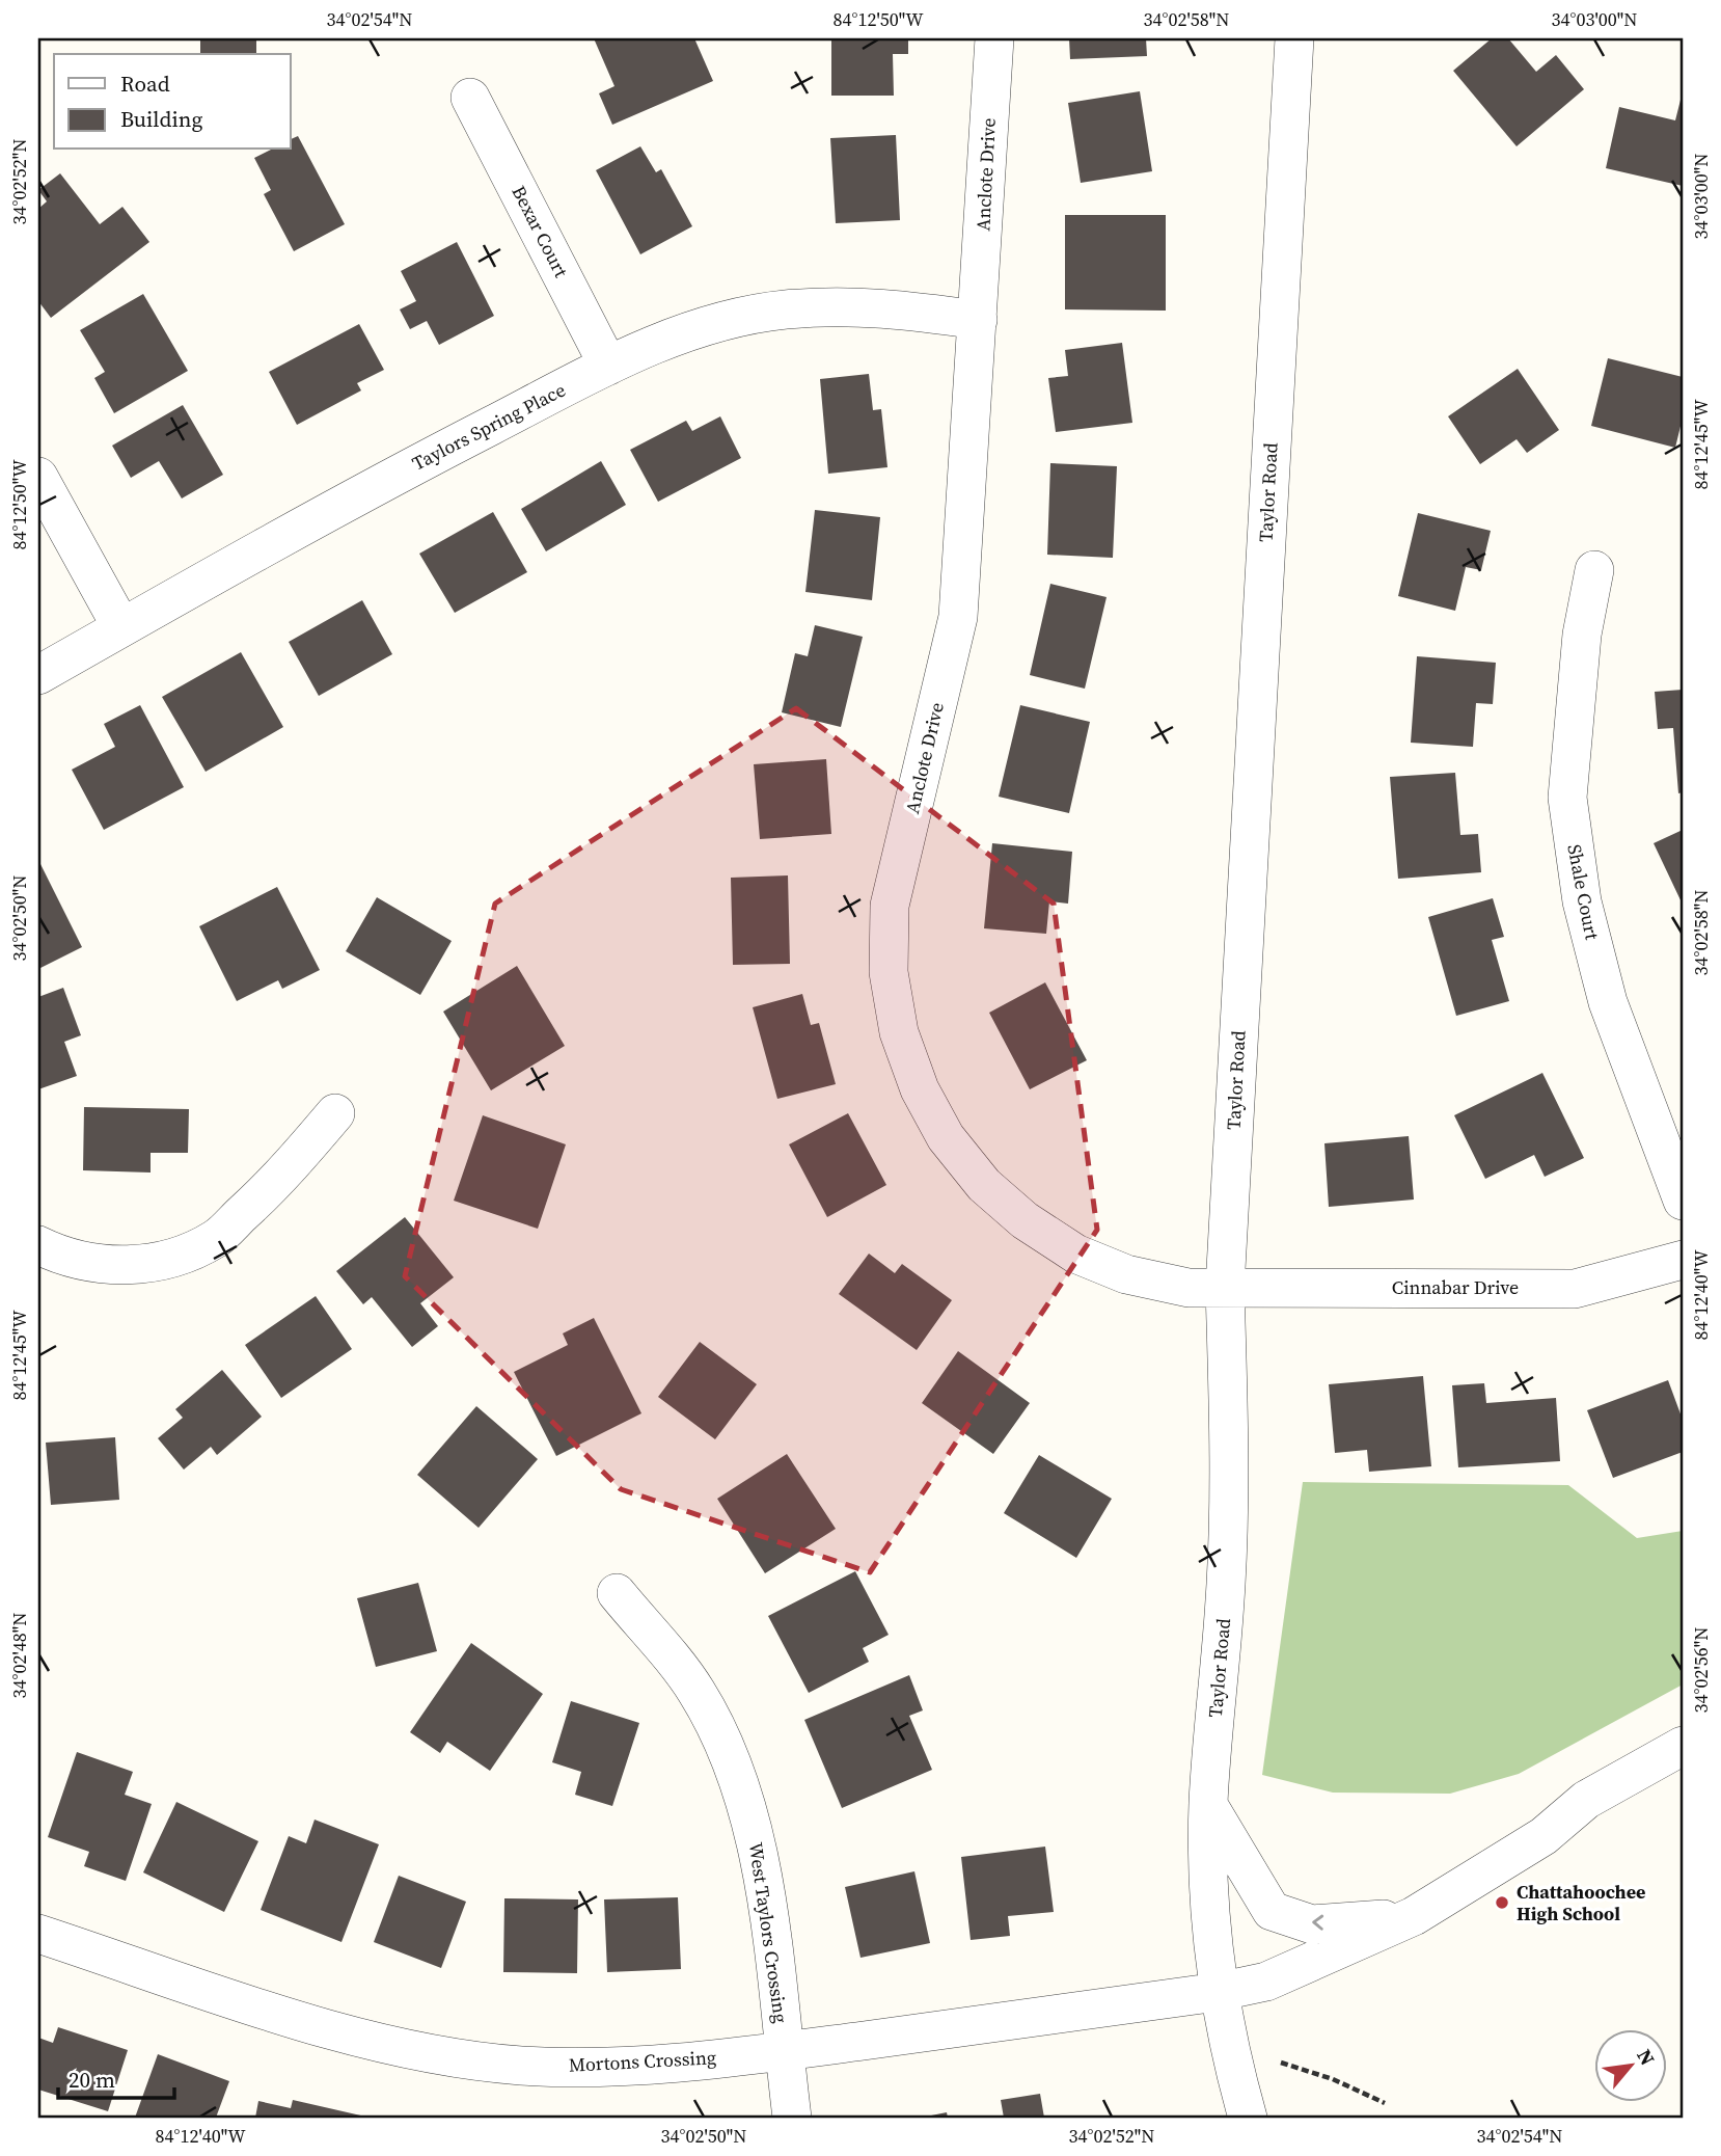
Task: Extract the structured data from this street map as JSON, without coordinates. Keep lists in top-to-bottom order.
{
  "streets": {
    "street": [
      "Anclote Drive",
      "Bexar Court",
      "Taylors Spring Place",
      "Taylor Road",
      "Shale Court",
      "Cinnabar Drive",
      "West Taylors Crossing",
      "Mortons Crossing"
    ]
  },
  "crossings": [
    ["Anclote Drive", "Taylors Spring Place"],
    ["Anclote Drive", "Taylor Road"],
    ["Anclote Drive", "Cinnabar Drive"],
    ["Bexar Court", "Taylors Spring Place"],
    ["Taylor Road", "Cinnabar Drive"],
    ["Taylor Road", "Mortons Crossing"],
    ["West Taylors Crossing", "Mortons Crossing"]
  ],
  "places": ["Chattahoochee High School"],
  "legend": ["Road", "Building"],
  "scale_bar": "20 m",
  "north": "top right",
  "coordinates": [
    "34°02'54\"N",
    "84°12'50\"W",
    "34°02'58\"N",
    "34°03'00\"N",
    "34°02'52\"N",
    "84°12'45\"W",
    "34°02'50\"N",
    "84°12'40\"W",
    "34°02'48\"N",
    "34°02'56\"N"
  ]
}
